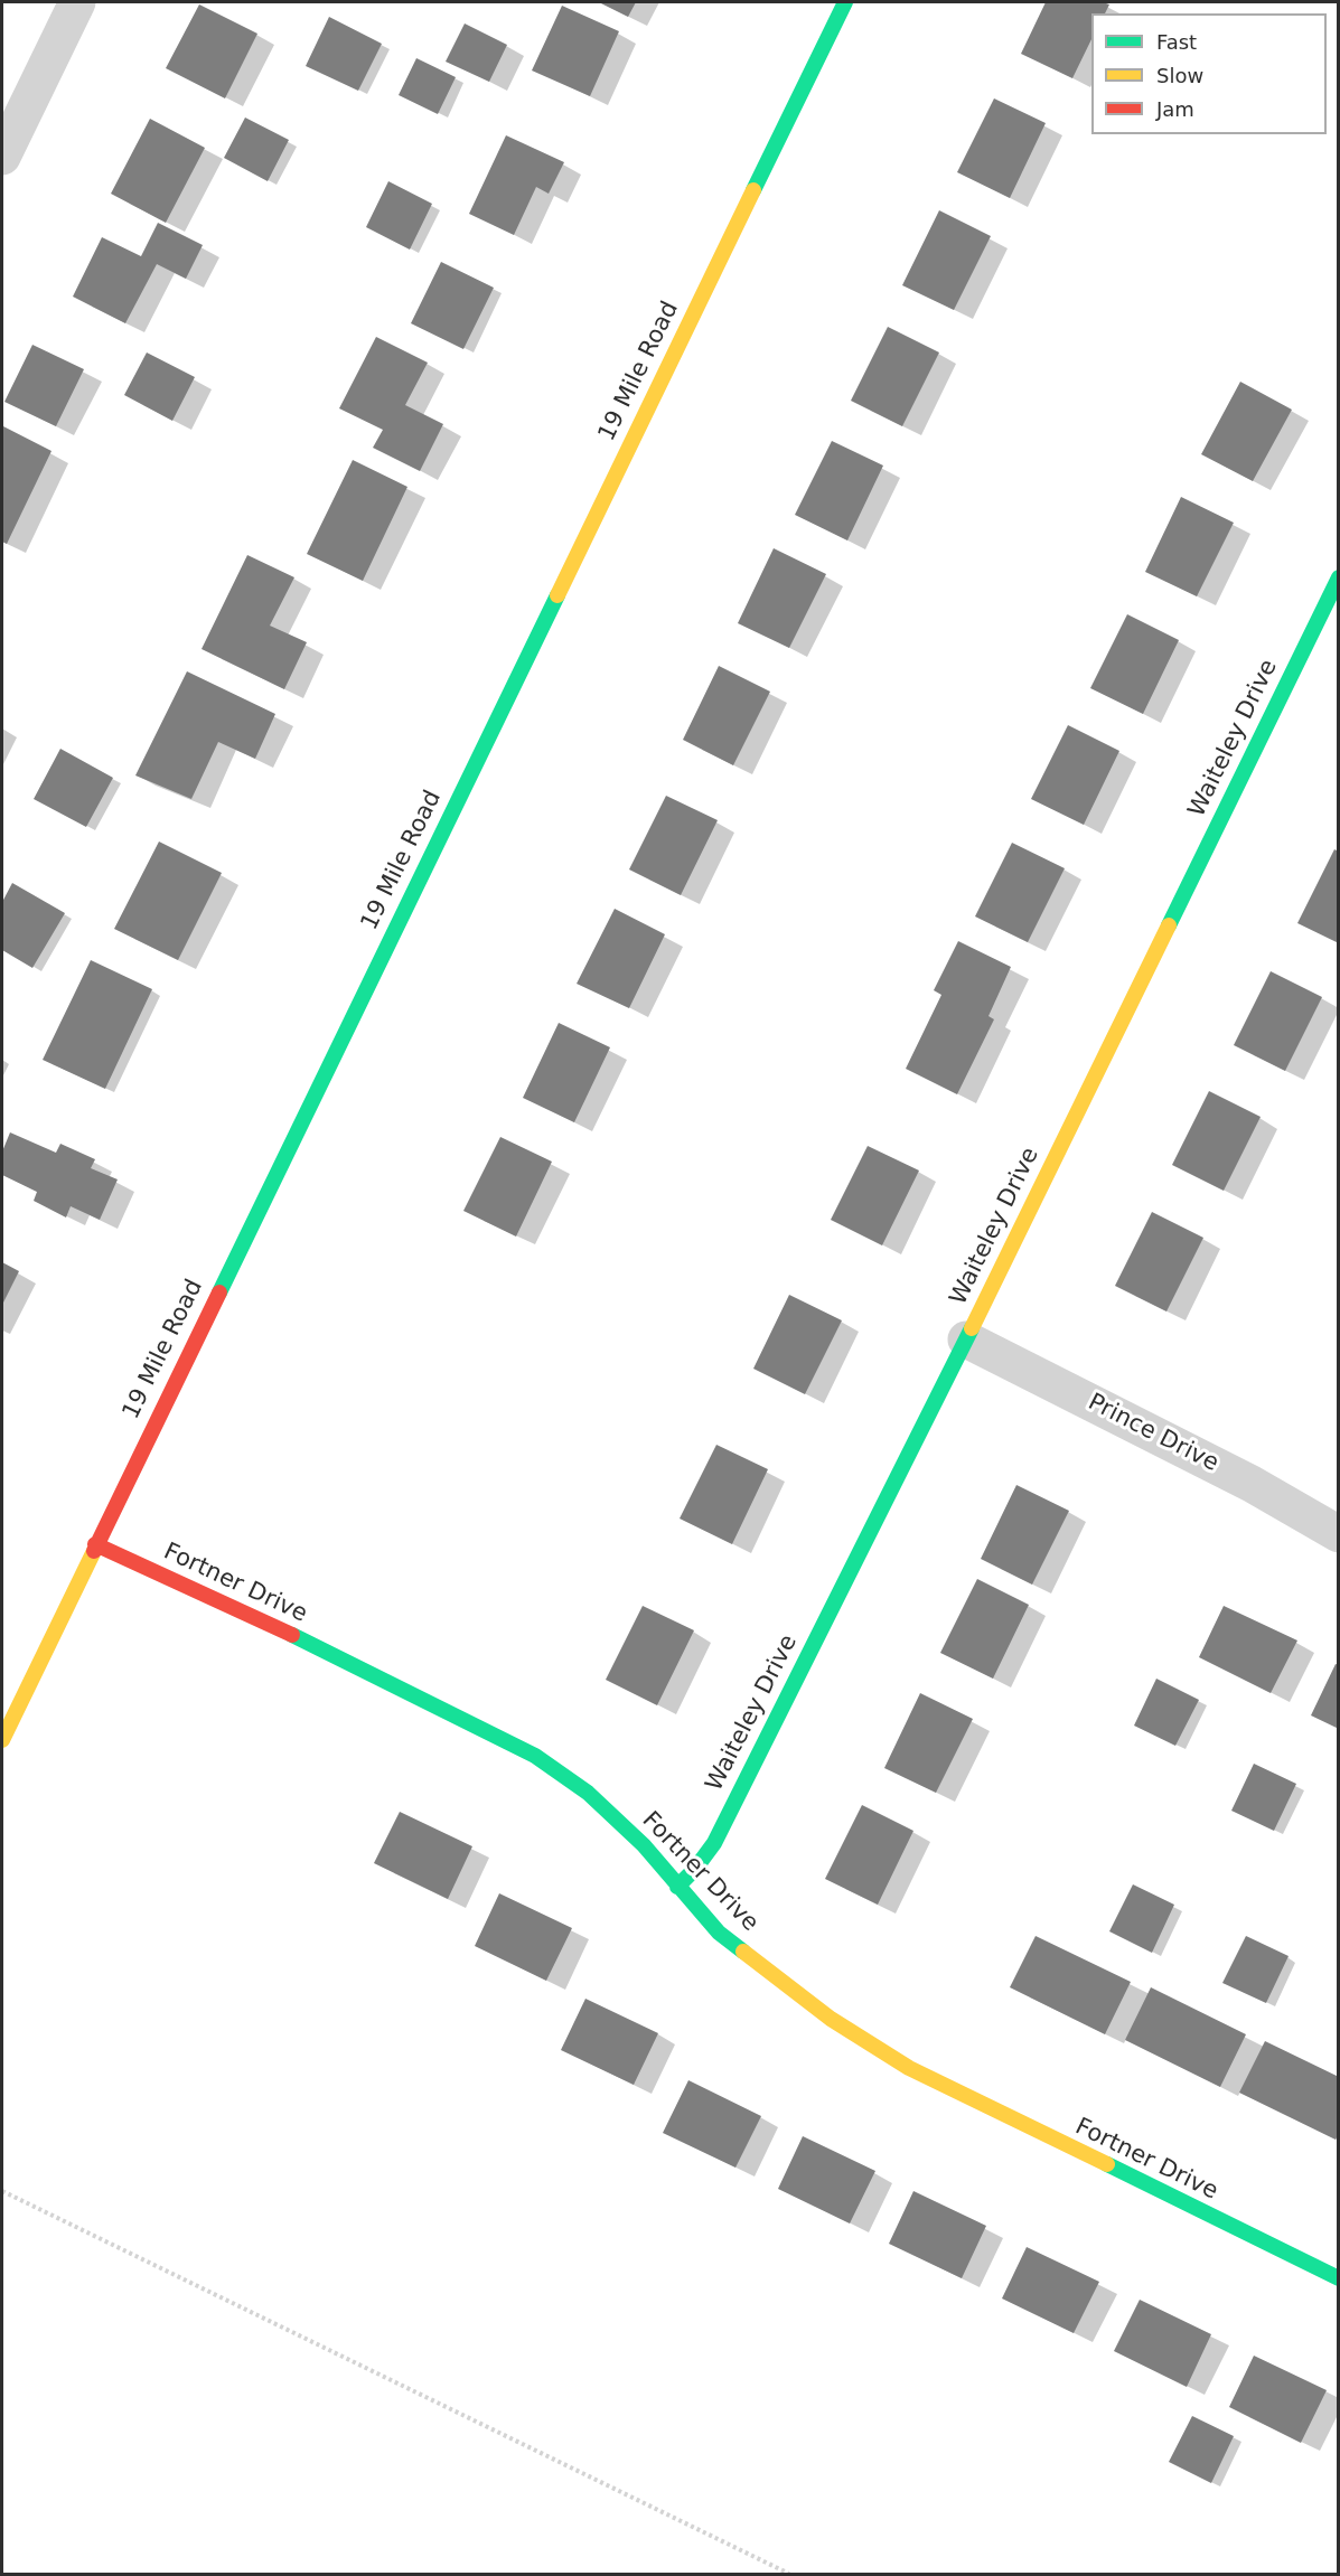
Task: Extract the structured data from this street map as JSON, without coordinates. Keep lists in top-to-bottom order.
{
  "streets": {
    "street": [
      "19 Mile Road",
      "Waiteley Drive",
      "Prince Drive",
      "Fortner Drive"
    ]
  },
  "crossings": [
    ["19 Mile Road", "Fortner Drive"],
    ["Waiteley Drive", "Prince Drive"],
    ["Waiteley Drive", "Fortner Drive"]
  ],
  "legend": ["Fast", "Slow", "Jam"]
}
